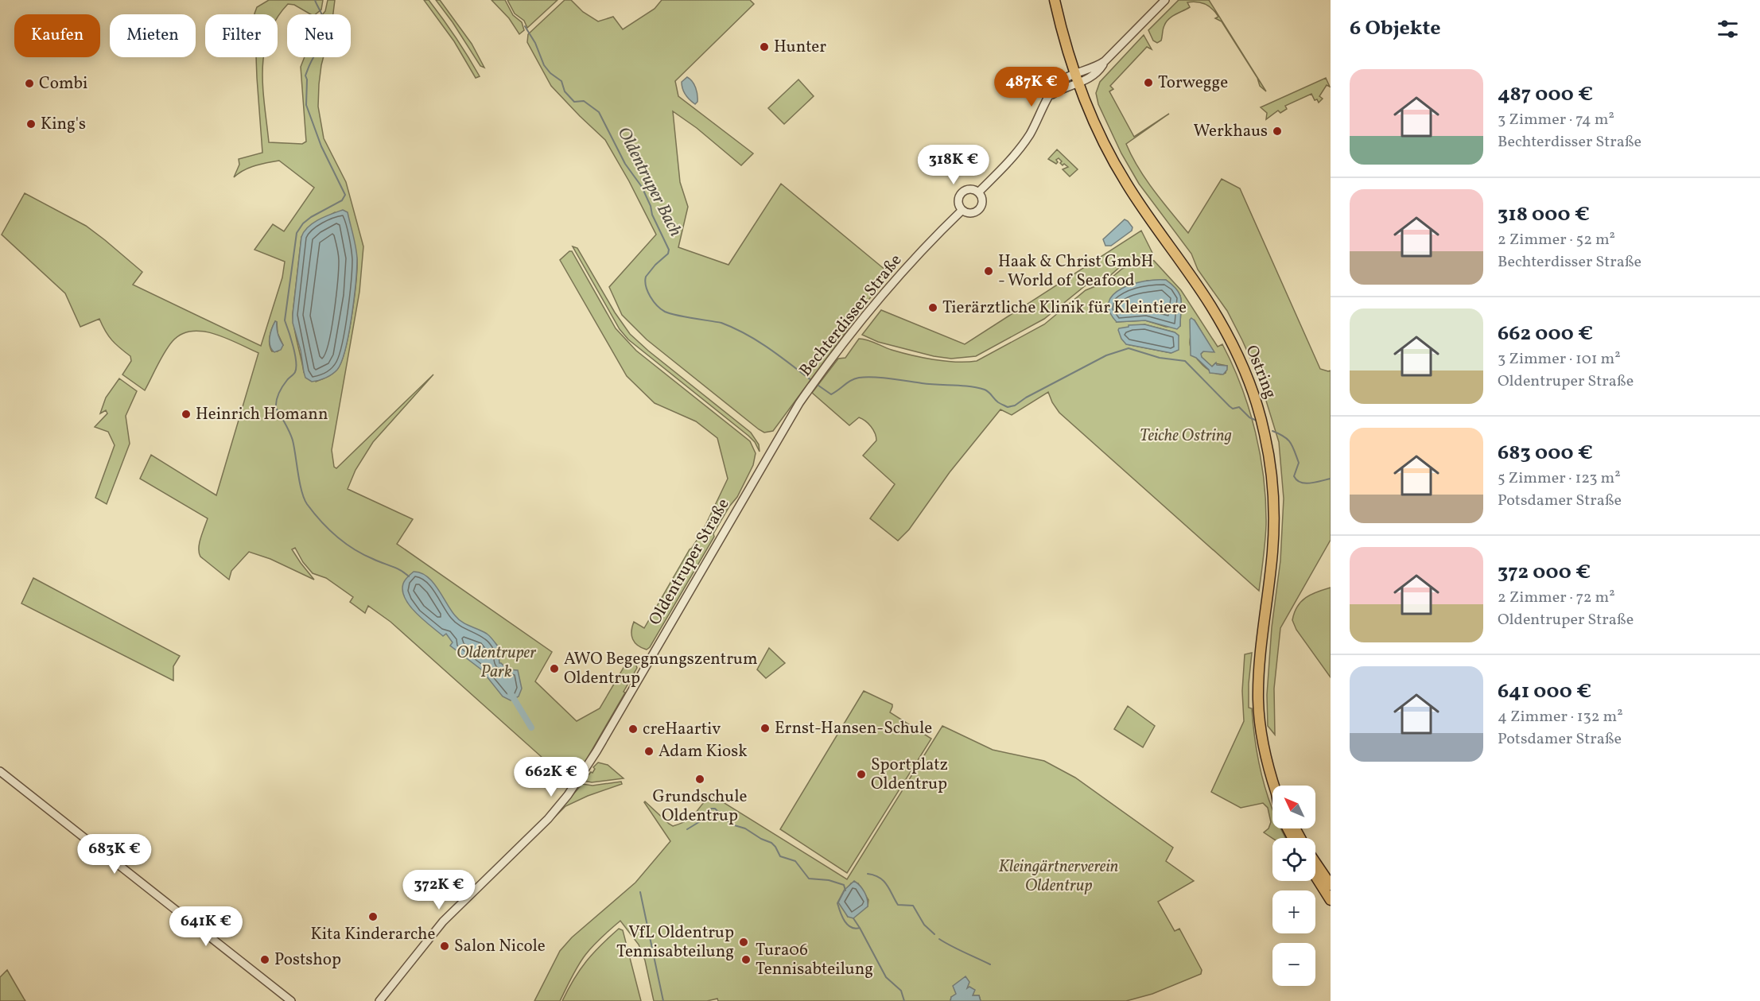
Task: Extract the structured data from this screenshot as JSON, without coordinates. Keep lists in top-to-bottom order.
{
  "streets": {
    "main road": ["Ostring"],
    "street": ["Bechterdisser Straße", "Oldentruper Straße"]
  },
  "crossings": [
    ["Bechterdisser Straße", "Oldentruper Straße"]
  ],
  "water": ["Oldentruper Bach"],
  "parks": ["Teiche Ostring", "Oldentruper Park", "Kleingärtnerverein Oldentrup"],
  "places": [
    "Hunter",
    "Torwegge",
    "Combi",
    "King's",
    "Werkhaus",
    "Haak & Christ GmbH - World of Seafood",
    "Tierärztliche Klinik für Kleintiere",
    "Heinrich Homann",
    "AWO Begegnungszentrum Oldentrup",
    "Ernst-Hansen-Schule",
    "creHaartiv",
    "Adam Kiosk",
    "Sportplatz Oldentrup",
    "Grundschule Oldentrup",
    "Kita Kinderarche",
    "VfL Oldentrup Tennisabteilung",
    "Salon Nicole",
    "Postshop",
    "Tura06 Tennisabteilung"
  ],
  "north": "top left",
  "page": {
    "heading": "6 Objekte",
    "chip": [
      "Kaufen",
      "Mieten",
      "Filter",
      "Neu"
    ],
    "list": [
      {
        "name": "487 000 €",
        "note": "3 Zimmer · 74 m² · Bechterdisser Straße"
      },
      {
        "name": "318 000 €",
        "note": "2 Zimmer · 52 m² · Bechterdisser Straße"
      },
      {
        "name": "662 000 €",
        "note": "3 Zimmer · 101 m² · Oldentruper Straße"
      },
      {
        "name": "683 000 €",
        "note": "5 Zimmer · 123 m² · Potsdamer Straße"
      },
      {
        "name": "372 000 €",
        "note": "2 Zimmer · 72 m² · Oldentruper Straße"
      },
      {
        "name": "641 000 €",
        "note": "4 Zimmer · 132 m² · Potsdamer Straße"
      }
    ],
    "price": [
      "487K €",
      "318K €",
      "662K €",
      "683K €",
      "372K €",
      "641K €"
    ],
    "map_buttons": ["+", "−"]
  }
}
